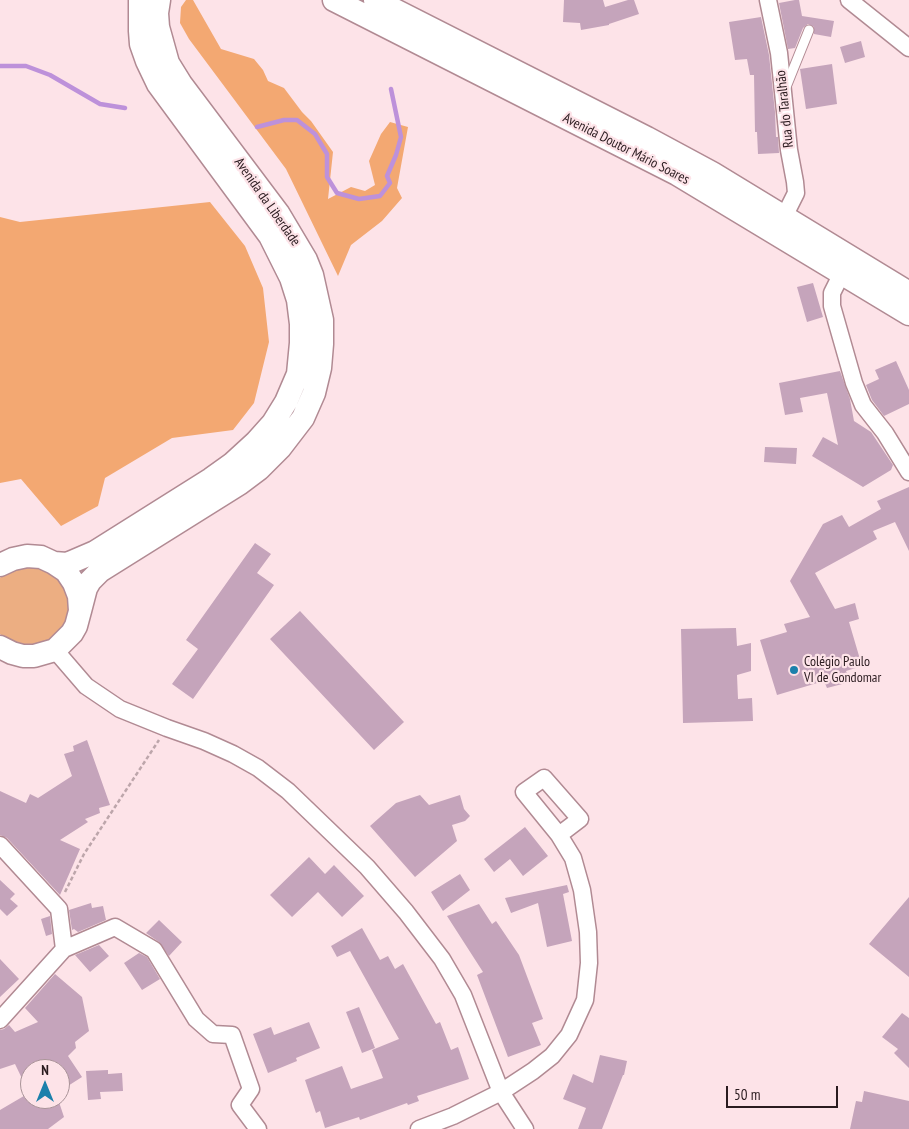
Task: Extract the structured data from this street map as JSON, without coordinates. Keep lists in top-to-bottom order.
{
  "streets": {
    "main road": ["Avenida Doutor Mário Soares", "Avenida da Liberdade"],
    "street": ["Rua do Taralhão"]
  },
  "crossings": [
    ["Rua do Taralhão", "Avenida Doutor Mário Soares"]
  ],
  "places": ["Colégio Paulo VI de Gondomar"],
  "scale_bar": "50 m",
  "north": "top"
}
